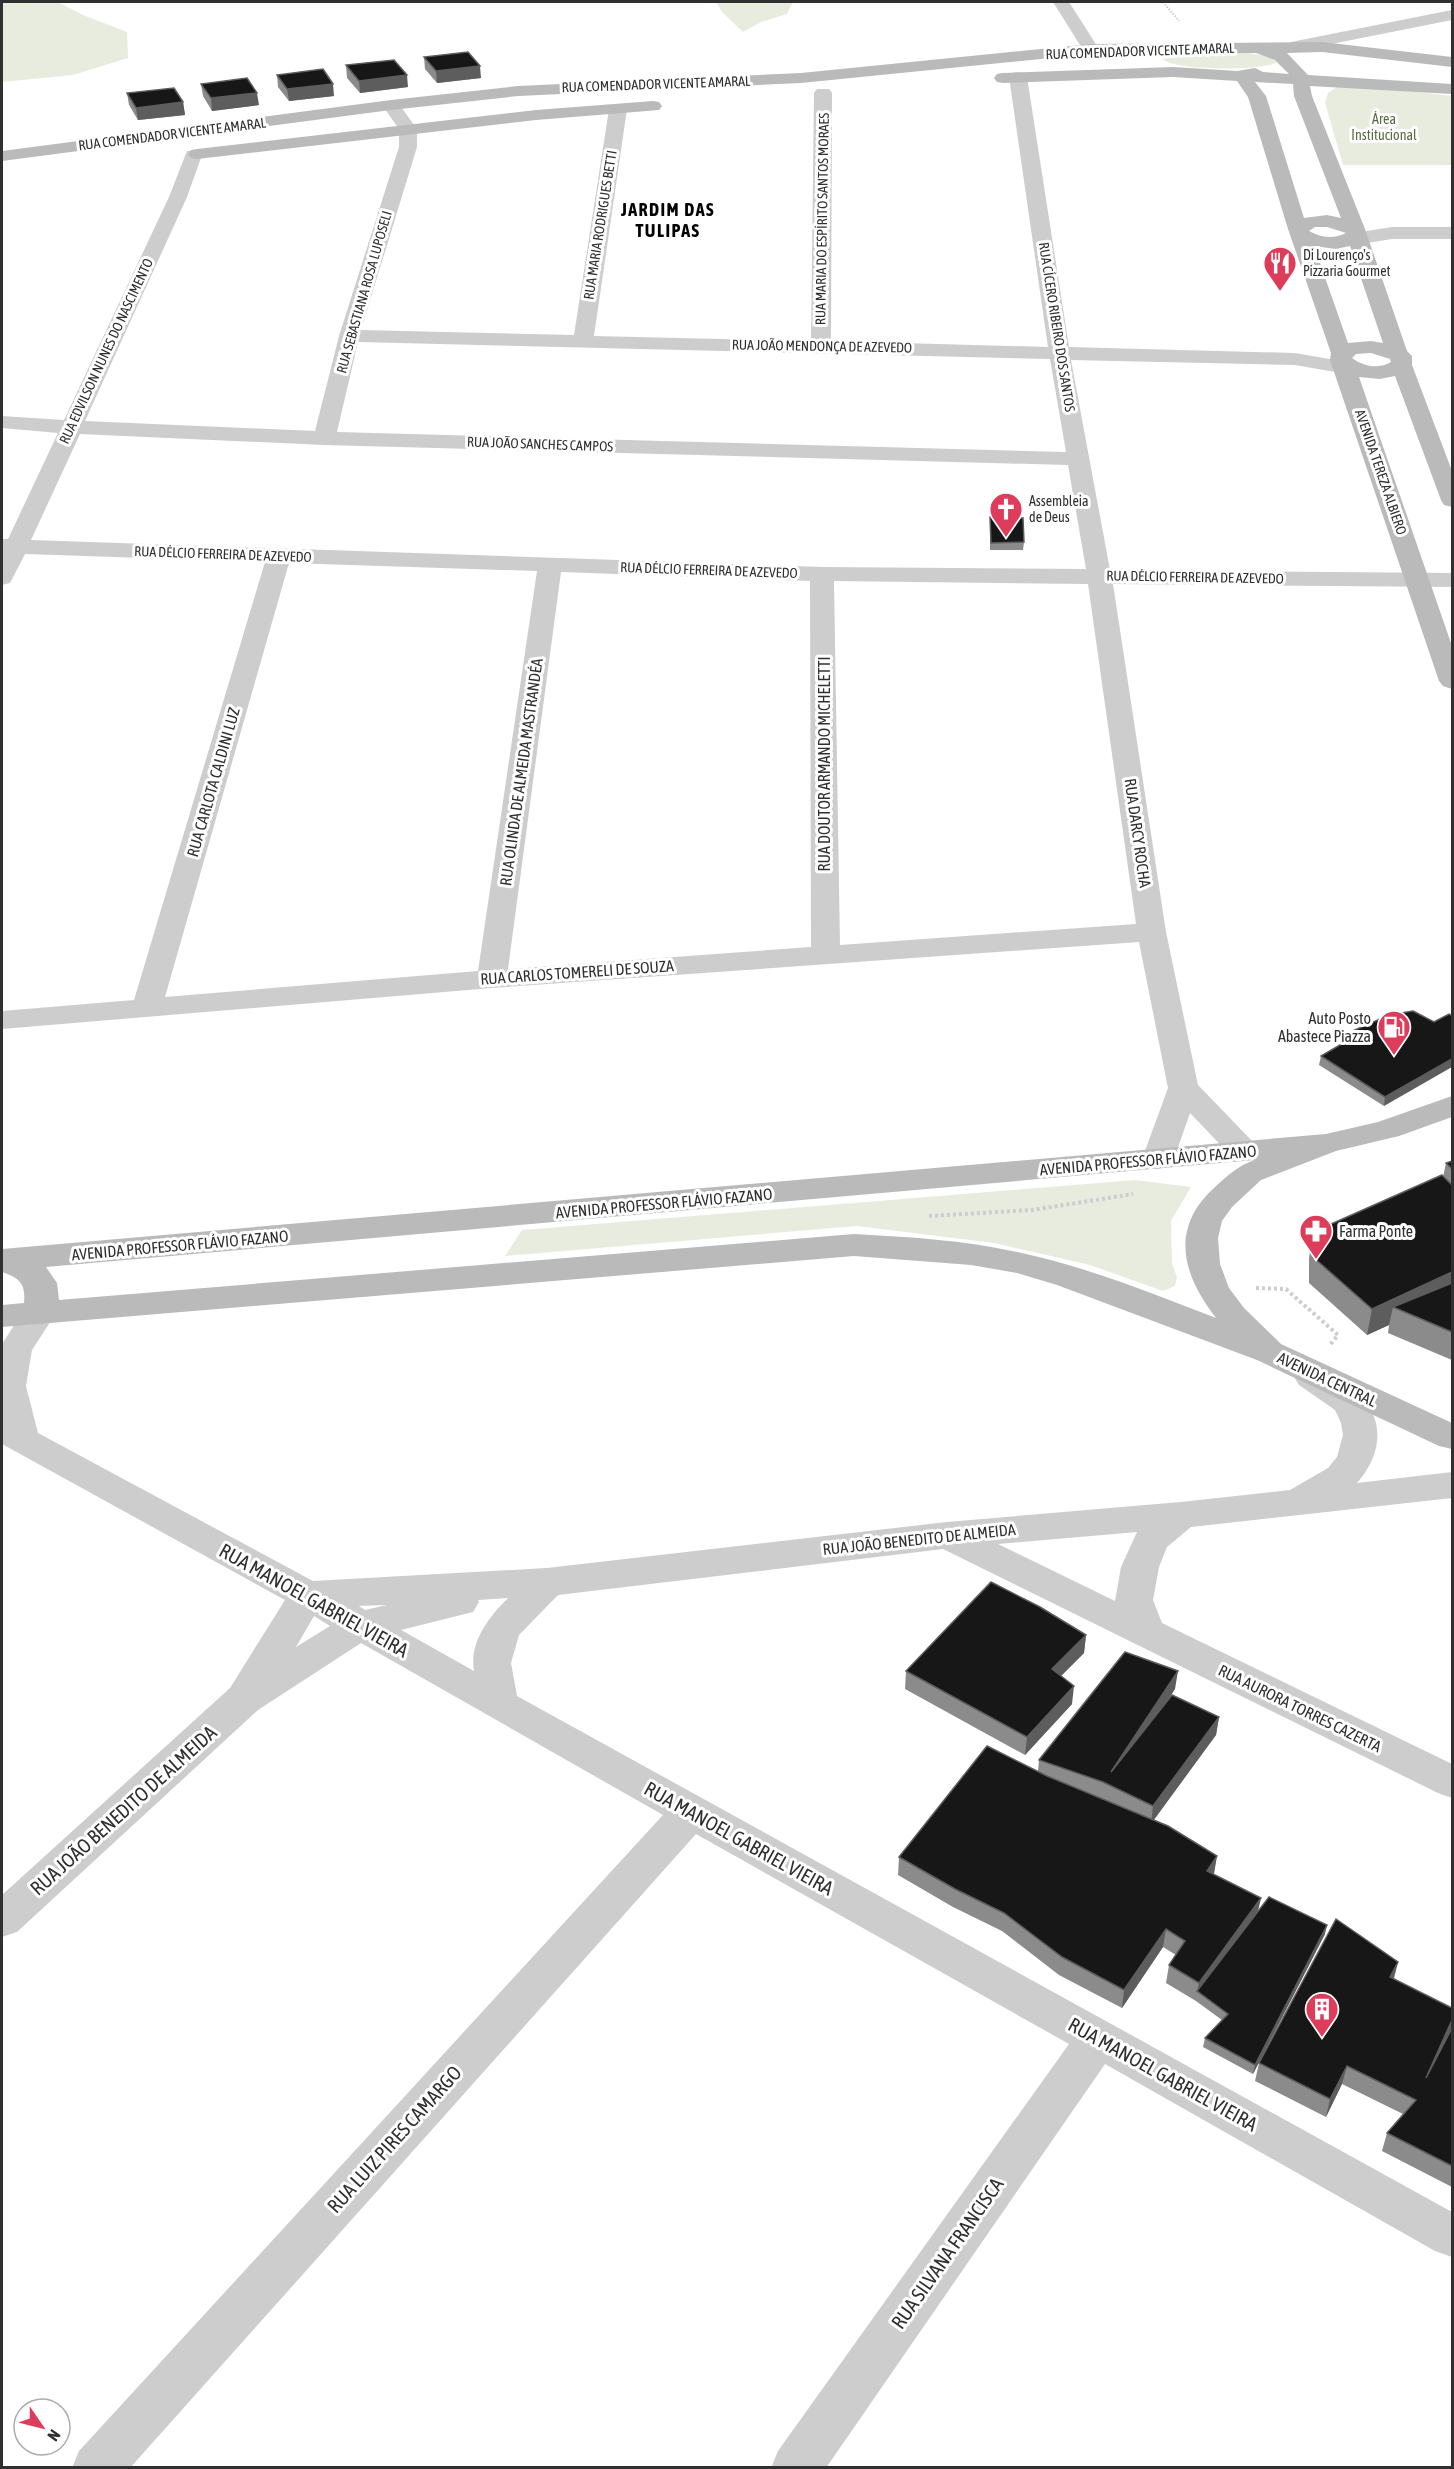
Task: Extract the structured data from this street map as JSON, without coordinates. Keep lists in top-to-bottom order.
{
  "streets": {
    "street": [
      "RUA COMENDADOR VICENTE AMARAL",
      "RUA MARIA DO ESPÍRITO SANTOS MORAES",
      "RUA MARIA RODRIGUES BETTI",
      "RUA SEBASTIANA ROSA LUPOSELI",
      "RUA CÍCERO RIBEIRO DOS SANTOS",
      "RUA JOÃO MENDONÇA DE AZEVEDO",
      "RUA EDVILSON NUNES DO NASCIMENTO",
      "RUA JOÃO SANCHES CAMPOS",
      "AVENIDA TEREZA ALBIERO",
      "RUA DÉLCIO FERREIRA DE AZEVEDO",
      "RUA DOUTOR ARMANDO MICHELETTI",
      "RUA OLINDA DE ALMEIDA MASTRANDÉA",
      "RUA CARLOTA CALDINI LUZ",
      "RUA DARCY ROCHA",
      "RUA CARLOS TOMERELI DE SOUZA",
      "AVENIDA PROFESSOR FLÁVIO FAZANO",
      "AVENIDA CENTRAL",
      "RUA JOÃO BENEDITO DE ALMEIDA",
      "RUA MANOEL GABRIEL VIEIRA",
      "RUA AURORA TORRES CAZERTA",
      "RUA LUIZ PIRES CAMARGO",
      "RUA SILVANA FRANCISCA"
    ]
  },
  "crossings": [
    ["RUA COMENDADOR VICENTE AMARAL", "RUA MARIA RODRIGUES BETTI"],
    ["RUA COMENDADOR VICENTE AMARAL", "RUA SEBASTIANA ROSA LUPOSELI"],
    ["RUA COMENDADOR VICENTE AMARAL", "RUA CÍCERO RIBEIRO DOS SANTOS"],
    ["RUA COMENDADOR VICENTE AMARAL", "RUA EDVILSON NUNES DO NASCIMENTO"],
    ["RUA COMENDADOR VICENTE AMARAL", "AVENIDA TEREZA ALBIERO"],
    ["RUA MARIA DO ESPÍRITO SANTOS MORAES", "RUA JOÃO MENDONÇA DE AZEVEDO"],
    ["RUA MARIA RODRIGUES BETTI", "RUA JOÃO MENDONÇA DE AZEVEDO"],
    ["RUA SEBASTIANA ROSA LUPOSELI", "RUA JOÃO MENDONÇA DE AZEVEDO"],
    ["RUA SEBASTIANA ROSA LUPOSELI", "RUA JOÃO SANCHES CAMPOS"],
    ["RUA CÍCERO RIBEIRO DOS SANTOS", "RUA JOÃO MENDONÇA DE AZEVEDO"],
    ["RUA CÍCERO RIBEIRO DOS SANTOS", "RUA JOÃO SANCHES CAMPOS"],
    ["RUA CÍCERO RIBEIRO DOS SANTOS", "RUA DÉLCIO FERREIRA DE AZEVEDO"],
    ["RUA CÍCERO RIBEIRO DOS SANTOS", "RUA DARCY ROCHA"],
    ["RUA JOÃO MENDONÇA DE AZEVEDO", "AVENIDA TEREZA ALBIERO"],
    ["RUA EDVILSON NUNES DO NASCIMENTO", "RUA JOÃO SANCHES CAMPOS"],
    ["RUA EDVILSON NUNES DO NASCIMENTO", "RUA DÉLCIO FERREIRA DE AZEVEDO"],
    ["AVENIDA TEREZA ALBIERO", "RUA DÉLCIO FERREIRA DE AZEVEDO"],
    ["RUA DÉLCIO FERREIRA DE AZEVEDO", "RUA DOUTOR ARMANDO MICHELETTI"],
    ["RUA DÉLCIO FERREIRA DE AZEVEDO", "RUA OLINDA DE ALMEIDA MASTRANDÉA"],
    ["RUA DÉLCIO FERREIRA DE AZEVEDO", "RUA CARLOTA CALDINI LUZ"],
    ["RUA DÉLCIO FERREIRA DE AZEVEDO", "RUA DARCY ROCHA"],
    ["RUA DOUTOR ARMANDO MICHELETTI", "RUA CARLOS TOMERELI DE SOUZA"],
    ["RUA OLINDA DE ALMEIDA MASTRANDÉA", "RUA CARLOS TOMERELI DE SOUZA"],
    ["RUA CARLOTA CALDINI LUZ", "RUA CARLOS TOMERELI DE SOUZA"],
    ["RUA DARCY ROCHA", "RUA CARLOS TOMERELI DE SOUZA"],
    ["AVENIDA PROFESSOR FLÁVIO FAZANO", "AVENIDA CENTRAL"],
    ["AVENIDA CENTRAL", "RUA JOÃO BENEDITO DE ALMEIDA"],
    ["RUA JOÃO BENEDITO DE ALMEIDA", "RUA MANOEL GABRIEL VIEIRA"],
    ["RUA JOÃO BENEDITO DE ALMEIDA", "RUA AURORA TORRES CAZERTA"],
    ["RUA MANOEL GABRIEL VIEIRA", "RUA LUIZ PIRES CAMARGO"],
    ["RUA MANOEL GABRIEL VIEIRA", "RUA SILVANA FRANCISCA"]
  ],
  "districts": ["JARDIM DAS TULIPAS"],
  "parks": ["Área Institucional"],
  "places": {
    "restaurant": ["Di Lourenço's Pizzaria Gourmet"],
    "church": ["Assembleia de Deus"],
    "fuel station": ["Auto Posto Abastece Piazza"],
    "pharmacy": ["Farma Ponte"],
    "building": ["ㅤ"]
  },
  "north": "bottom right"
}
